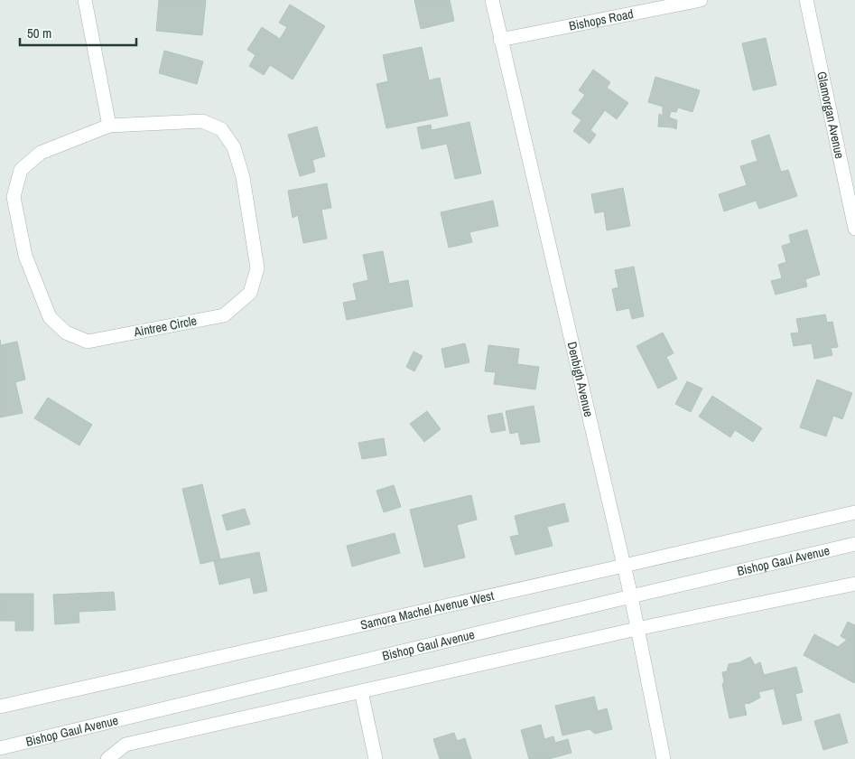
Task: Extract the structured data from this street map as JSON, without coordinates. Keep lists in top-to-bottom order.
{
  "streets": {
    "street": [
      "Bishops Road",
      "Glamorgan Avenue",
      "Aintree Circle",
      "Denbigh Avenue",
      "Bishop Gaul Avenue",
      "Samora Machel Avenue West"
    ]
  },
  "crossings": [
    ["Bishops Road", "Denbigh Avenue"],
    ["Denbigh Avenue", "Bishop Gaul Avenue"],
    ["Denbigh Avenue", "Samora Machel Avenue West"]
  ],
  "scale_bar": "50 m"
}
